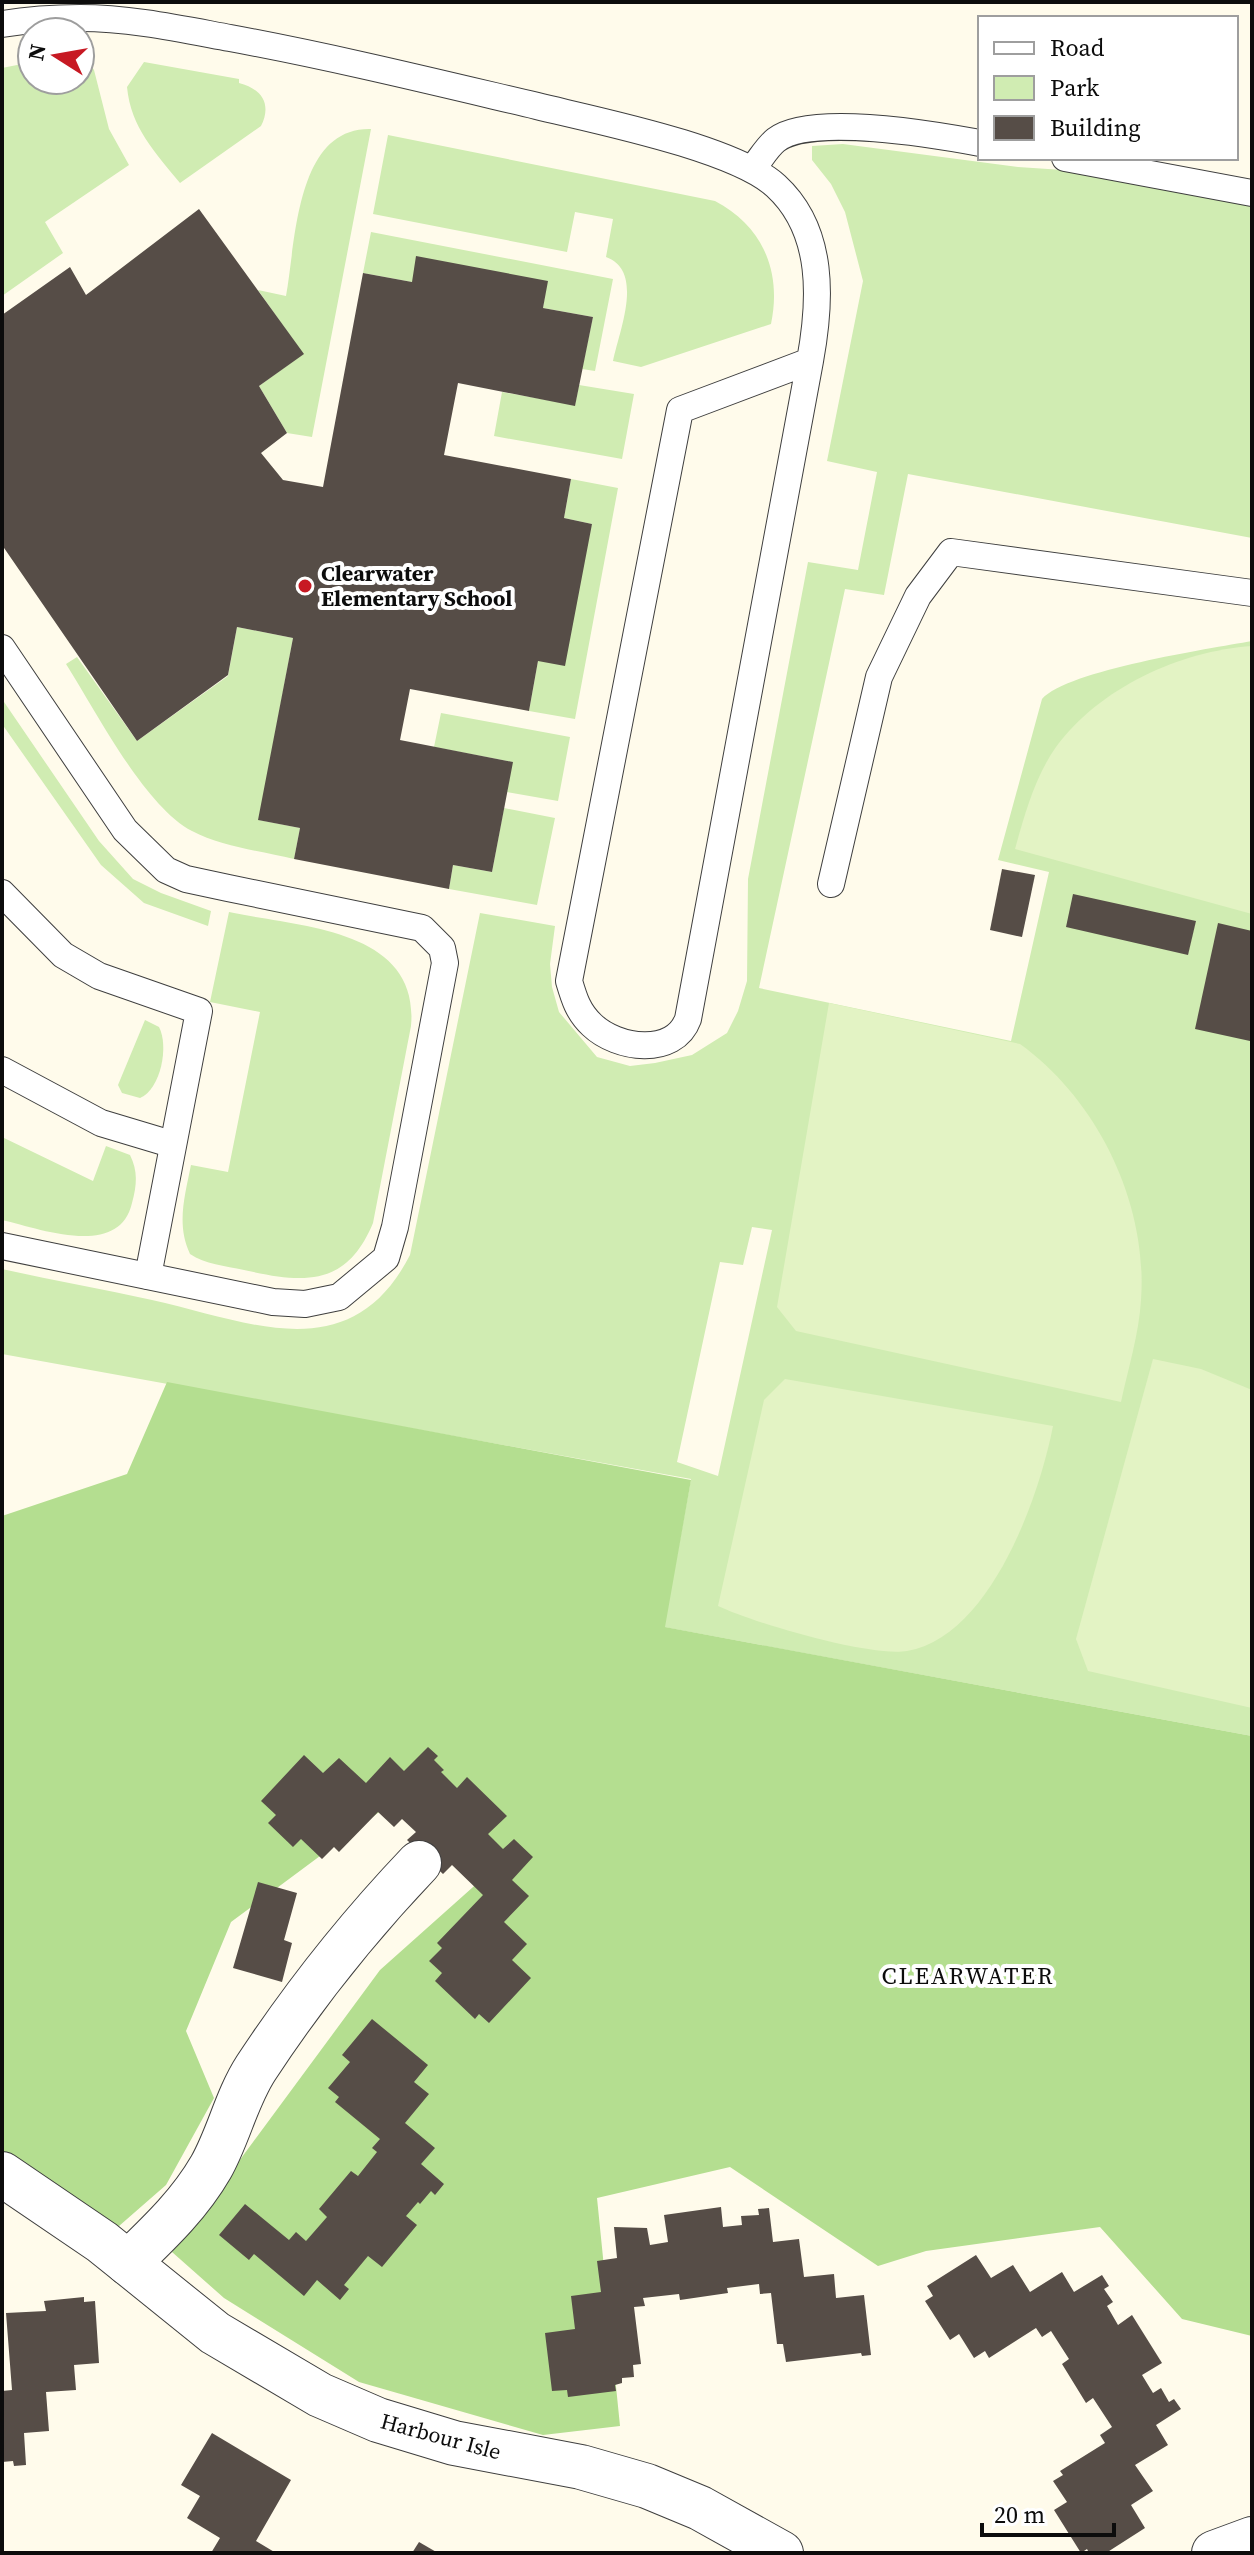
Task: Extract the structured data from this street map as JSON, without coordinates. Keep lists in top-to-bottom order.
{
  "streets": {
    "street": ["Harbour Isle"]
  },
  "districts": ["CLEARWATER"],
  "places": ["Clearwater Elementary School"],
  "legend": ["Road", "Park", "Building"],
  "scale_bar": "20 m",
  "north": "left"
}
